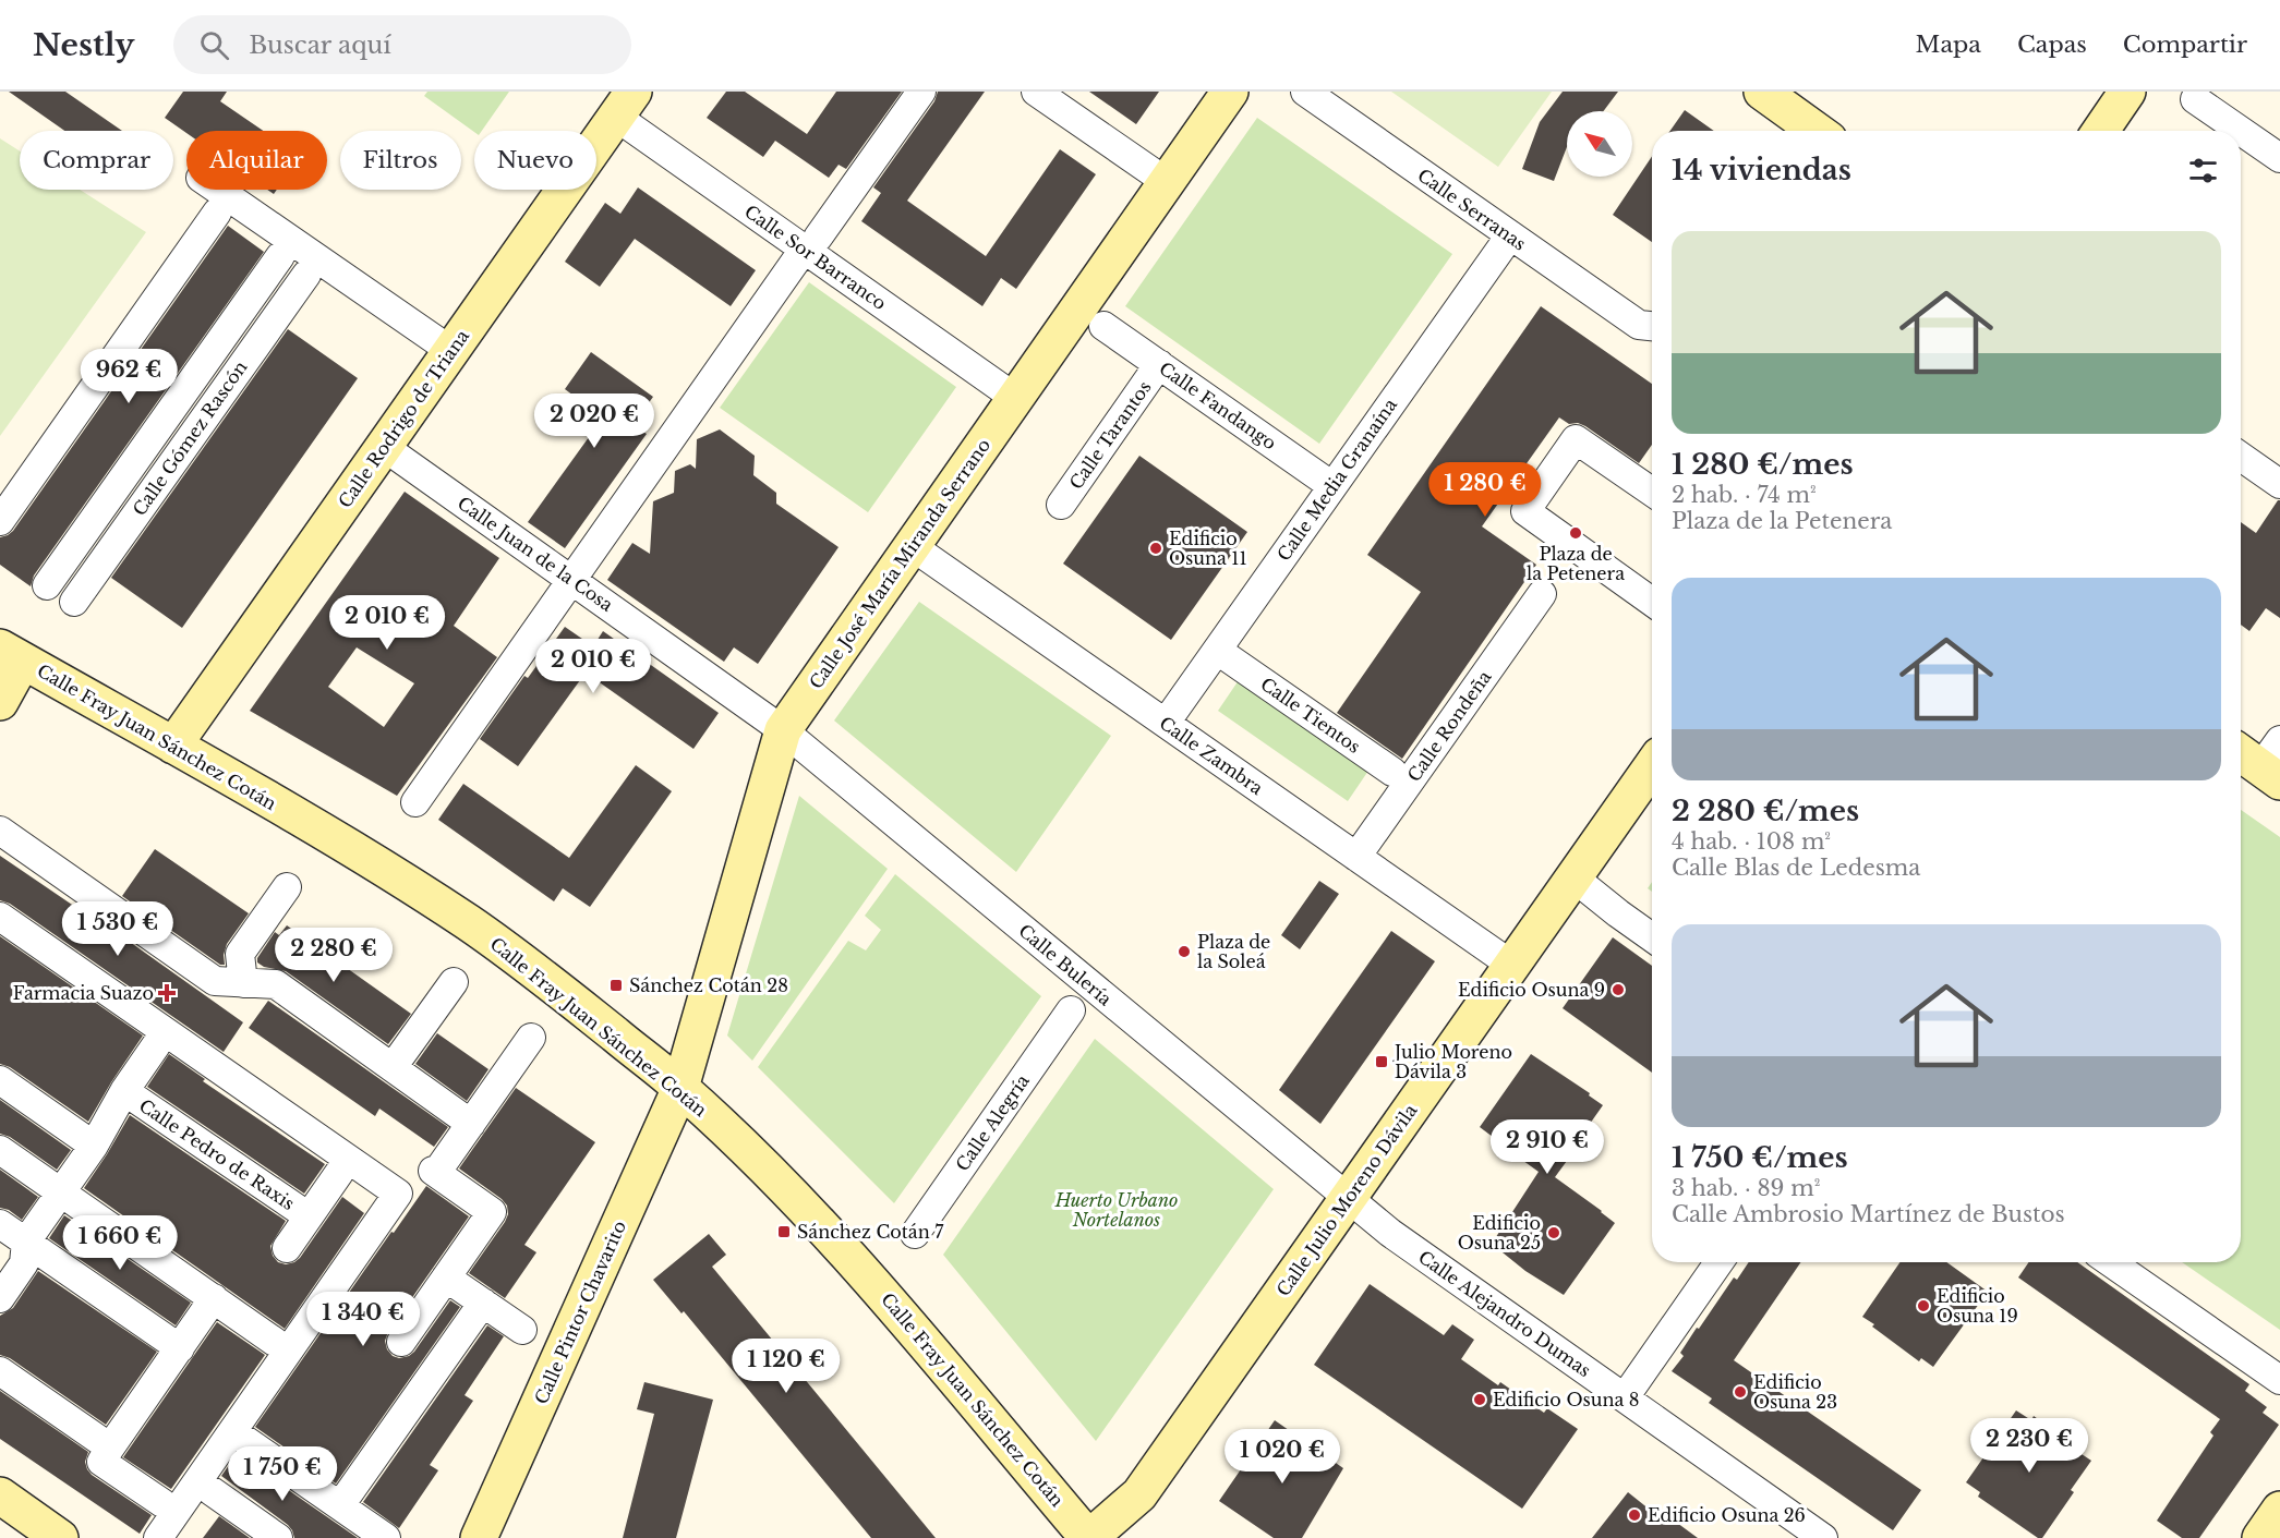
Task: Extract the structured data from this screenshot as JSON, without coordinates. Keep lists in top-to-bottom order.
{
  "streets": {
    "main road": [
      "Calle Rodrigo de Triana",
      "Calle José María Miranda Serrano",
      "Calle Fray Juan Sánchez Cotán",
      "Calle Julio Moreno Dávila",
      "Calle Pintor Chavarito"
    ],
    "street": [
      "Calle Serranas",
      "Calle Sor Barranco",
      "Calle Fandango",
      "Calle Tarantos",
      "Calle Gómez Rascón",
      "Calle Media Granaína",
      "Calle Juan de la Cosa",
      "Calle Tientos",
      "Calle Rondeña",
      "Calle Zambra",
      "Calle Bulería",
      "Calle Alegría",
      "Calle Pedro de Raxis",
      "Calle Alejandro Dumas"
    ]
  },
  "crossings": [
    ["Calle Serranas", "Calle Media Granaína"],
    ["Calle Sor Barranco", "Calle Rodrigo de Triana"],
    ["Calle Sor Barranco", "Calle José María Miranda Serrano"],
    ["Calle Fandango", "Calle Tarantos"],
    ["Calle Fandango", "Calle Media Granaína"],
    ["Calle Rodrigo de Triana", "Calle Juan de la Cosa"],
    ["Calle Rodrigo de Triana", "Calle Fray Juan Sánchez Cotán"],
    ["Calle Media Granaína", "Calle Zambra"],
    ["Calle Juan de la Cosa", "Calle José María Miranda Serrano"],
    ["Calle Juan de la Cosa", "Calle Bulería"],
    ["Calle José María Miranda Serrano", "Calle Fray Juan Sánchez Cotán"],
    ["Calle José María Miranda Serrano", "Calle Zambra"],
    ["Calle José María Miranda Serrano", "Calle Bulería"],
    ["Calle José María Miranda Serrano", "Calle Pintor Chavarito"],
    ["Calle Rondeña", "Calle Zambra"],
    ["Calle Fray Juan Sánchez Cotán", "Calle Julio Moreno Dávila"],
    ["Calle Fray Juan Sánchez Cotán", "Calle Pintor Chavarito"],
    ["Calle Zambra", "Calle Julio Moreno Dávila"],
    ["Calle Bulería", "Calle Julio Moreno Dávila"],
    ["Calle Bulería", "Calle Alejandro Dumas"],
    ["Calle Julio Moreno Dávila", "Calle Alejandro Dumas"]
  ],
  "parks": ["Huerto Urbano Nortelanos"],
  "places": {
    "other": [
      "Plaza de la Petenera",
      "Edificio Osuna 11",
      "Plaza de la Soleá",
      "Edificio Osuna 9",
      "Edificio Osuna 25",
      "Edificio Osuna 19",
      "Edificio Osuna 23",
      "Edificio Osuna 8",
      "Edificio Osuna 26"
    ],
    "transit": ["Sánchez Cotán 28", "Julio Moreno Dávila 3", "Sánchez Cotán 7"],
    "health": ["Farmacia Suazo"]
  },
  "north": "top left",
  "page": {
    "header": "Nestly",
    "search": "Buscar aquí",
    "nav": ["Mapa", "Capas", "Compartir"],
    "chip": [
      "Comprar",
      "Alquilar",
      "Filtros",
      "Nuevo"
    ],
    "heading": "14 viviendas",
    "list": [
      {
        "name": "1 280 €/mes",
        "note": "2 hab. · 74 m² · Plaza de la Petenera"
      },
      {
        "name": "2 280 €/mes",
        "note": "4 hab. · 108 m² · Calle Blas de Ledesma"
      },
      {
        "name": "1 750 €/mes",
        "note": "3 hab. · 89 m² · Calle Ambrosio Martínez de Bustos"
      }
    ],
    "price": [
      "962 €",
      "2 020 €",
      "1 280 €",
      "2 010 €",
      "2 010 €",
      "1 530 €",
      "2 280 €",
      "2 910 €",
      "1 660 €",
      "1 340 €",
      "1 120 €",
      "2 230 €",
      "1 020 €",
      "1 750 €"
    ]
  }
}
